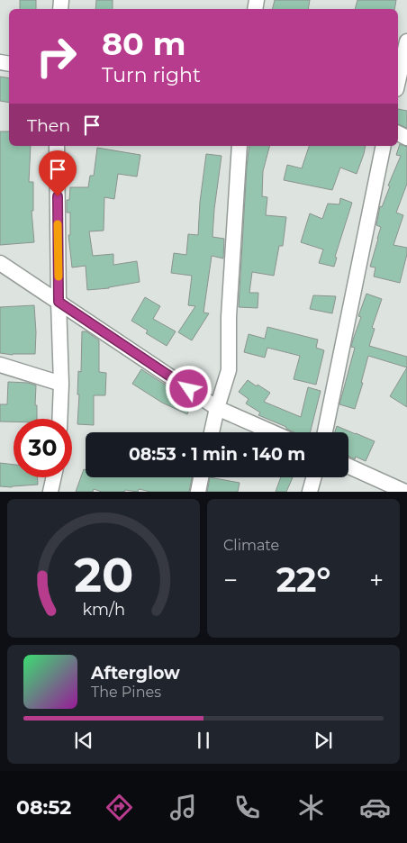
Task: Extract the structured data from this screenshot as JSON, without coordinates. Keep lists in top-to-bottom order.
{
  "page": {
    "turn": ["80 m", "Turn right"],
    "then": "Then",
    "limit": "30",
    "trip": "08:53 · 1 min · 140 m",
    "tile": "Climate",
    "heat": ["−", "22°", "+"],
    "song": ["Afterglow", "The Pines"],
    "tabs": "08:52",
    "gauge": ["20", "km/h"]
  }
}
